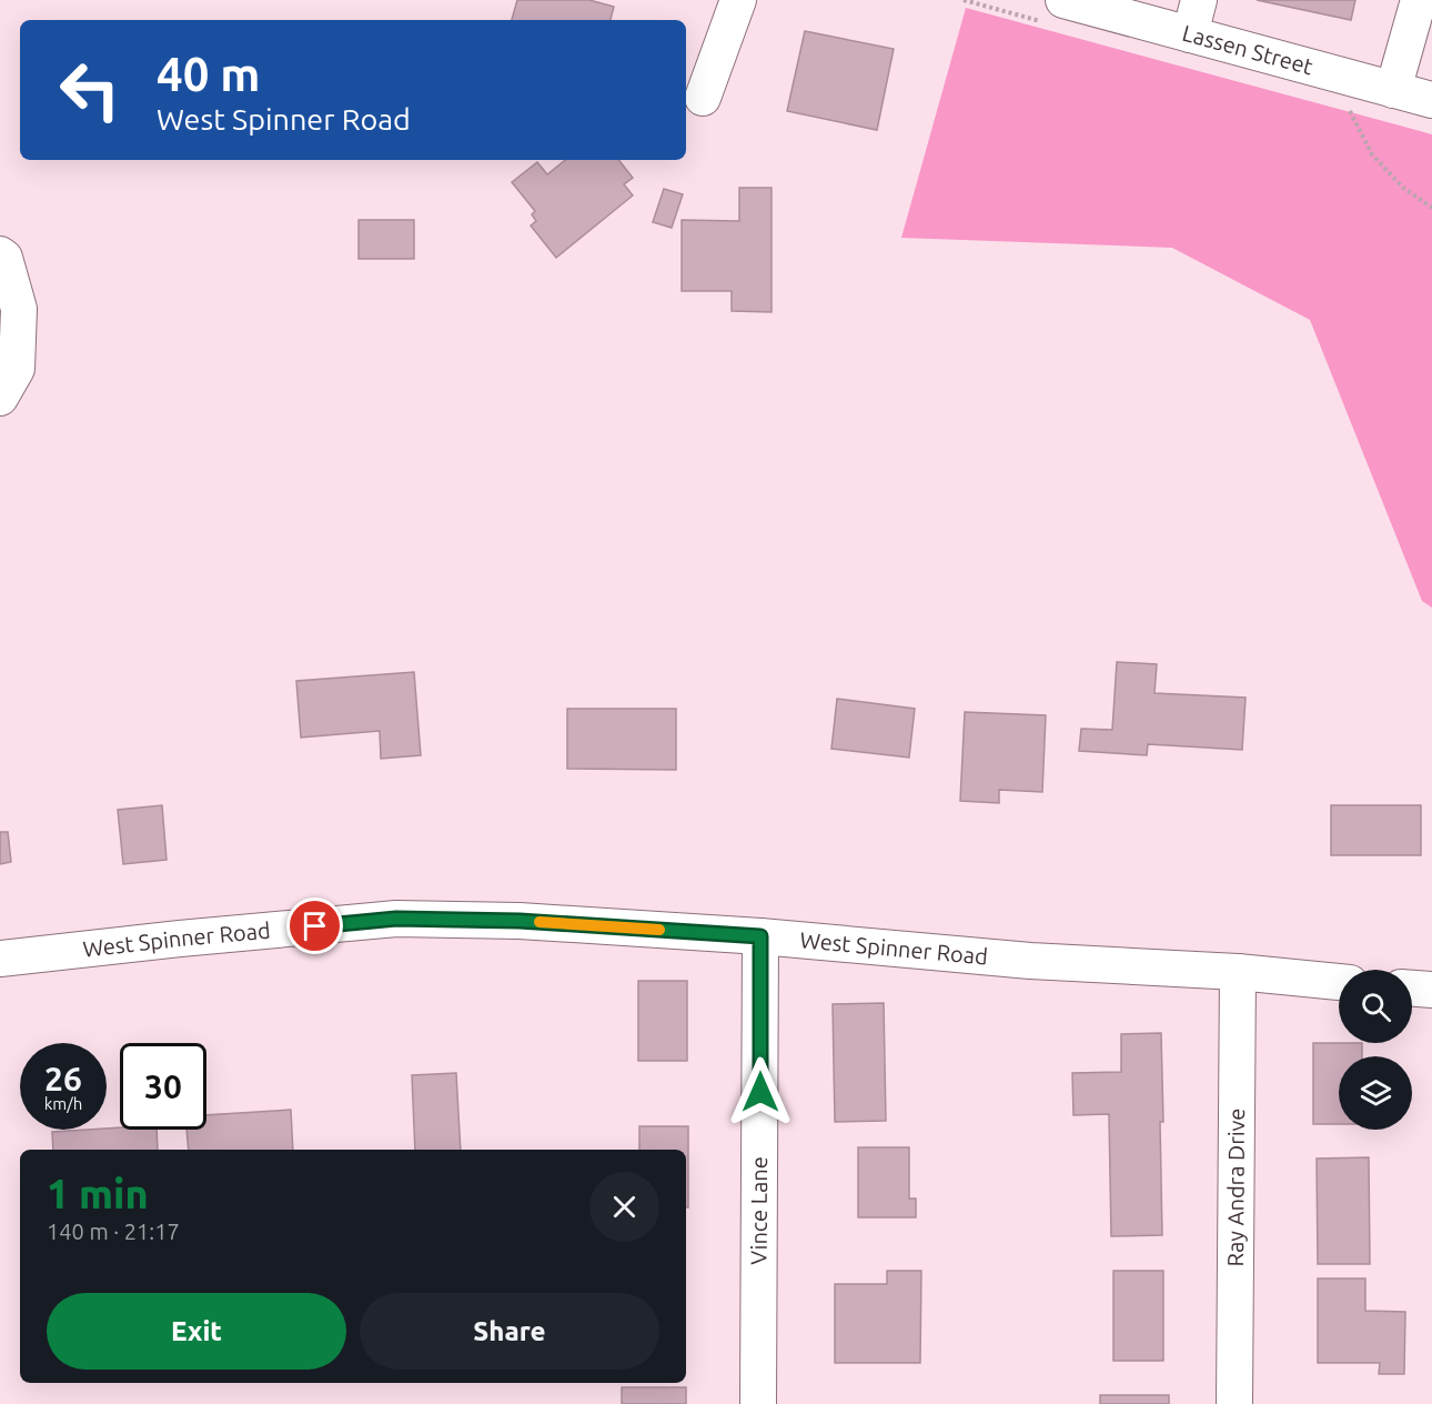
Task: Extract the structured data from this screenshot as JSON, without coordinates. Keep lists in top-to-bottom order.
{
  "streets": {
    "street": [
      "Lassen Street",
      "West Spinner Road",
      "Ray Andra Drive",
      "Vince Lane"
    ]
  },
  "crossings": [
    ["West Spinner Road", "Ray Andra Drive"],
    ["West Spinner Road", "Vince Lane"]
  ],
  "page": {
    "turn": ["40 m", "West Spinner Road"],
    "speed": "26 km/h",
    "limit": "30",
    "heading": ["1 min", "140 m · 21:17"],
    "buttons": ["Exit", "Share"]
  }
}
